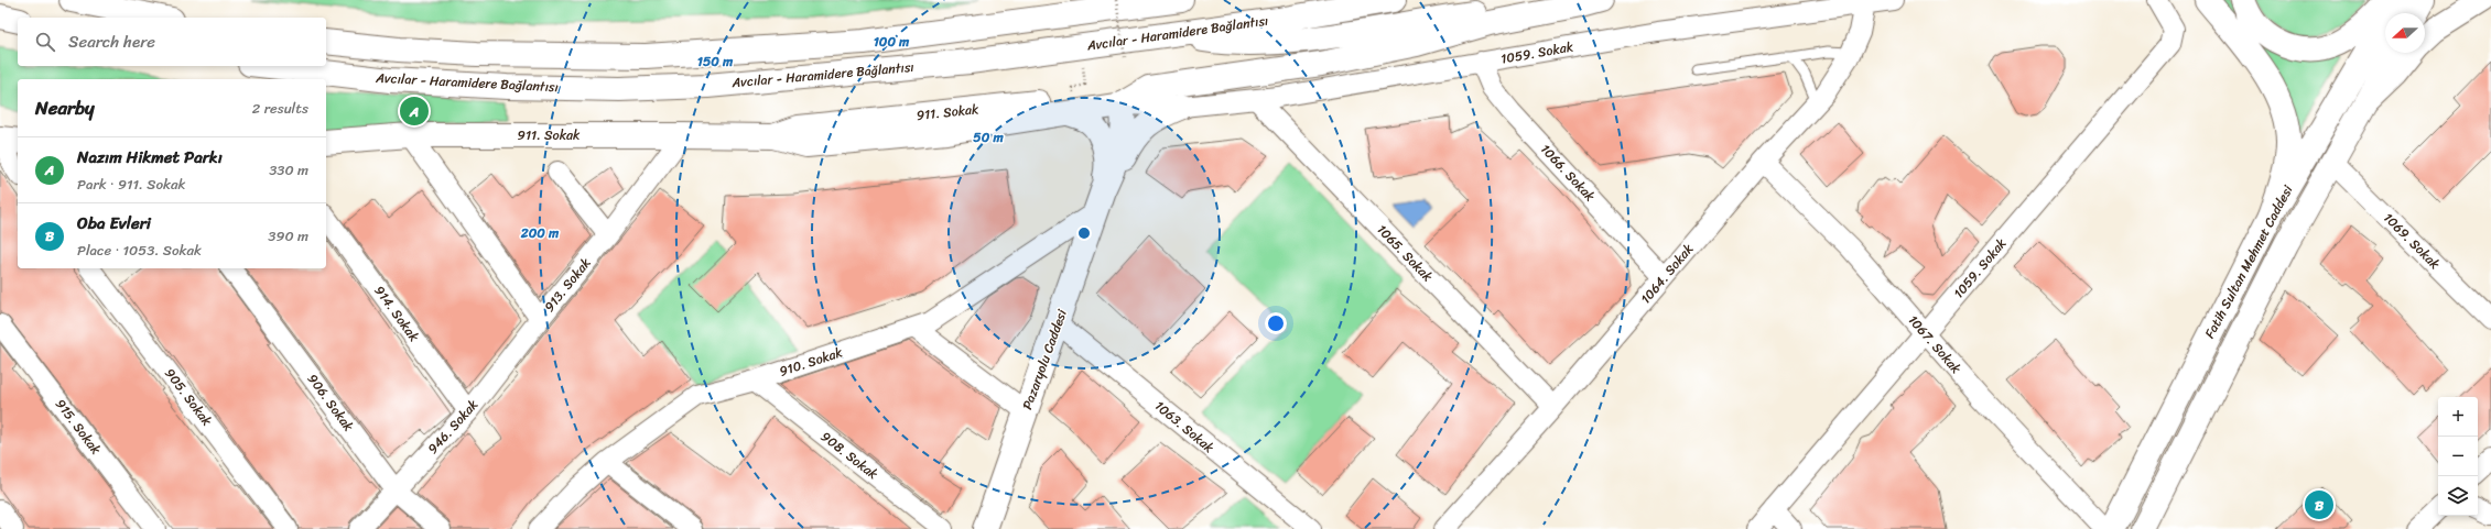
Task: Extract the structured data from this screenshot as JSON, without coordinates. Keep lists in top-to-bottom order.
{
  "streets": {
    "main road": [
      "Avcılar - Haramidere Bağlantısı",
      "911. Sokak",
      "Fatih Sultan Mehmet Caddesi",
      "Pazaryolu Caddesi"
    ],
    "street": [
      "1059. Sokak",
      "1066. Sokak",
      "1069. Sokak",
      "1065. Sokak",
      "1064. Sokak",
      "913. Sokak",
      "914. Sokak",
      "1067. Sokak",
      "910. Sokak",
      "905. Sokak",
      "906. Sokak",
      "915. Sokak",
      "946. Sokak",
      "1063. Sokak",
      "908. Sokak"
    ]
  },
  "crossings": [
    ["1059. Sokak", "911. Sokak"],
    ["1059. Sokak", "1066. Sokak"],
    ["1059. Sokak", "1065. Sokak"],
    ["1059. Sokak", "1064. Sokak"],
    ["1059. Sokak", "1067. Sokak"],
    ["911. Sokak", "913. Sokak"],
    ["1066. Sokak", "1064. Sokak"],
    ["1069. Sokak", "Fatih Sultan Mehmet Caddesi"],
    ["1065. Sokak", "1064. Sokak"],
    ["1064. Sokak", "1067. Sokak"],
    ["913. Sokak", "946. Sokak"],
    ["914. Sokak", "946. Sokak"],
    ["Pazaryolu Caddesi", "910. Sokak"],
    ["Pazaryolu Caddesi", "1063. Sokak"],
    ["910. Sokak", "908. Sokak"],
    ["906. Sokak", "946. Sokak"]
  ],
  "north": "left",
  "page": {
    "search": "Search here",
    "heading": ["Nearby", "2 results"],
    "pins": ["A", "B"],
    "list": [
      {
        "mark": "A",
        "name": "Nazım Hikmet Parkı",
        "note": "Park · 911. Sokak",
        "value": "330 m"
      },
      {
        "mark": "B",
        "name": "Oba Evleri",
        "note": "Place · 1053. Sokak",
        "value": "390 m"
      }
    ],
    "map_buttons": ["+", "−"]
  },
  "rings": [
    "100 m",
    "150 m",
    "50 m",
    "200 m"
  ]
}
